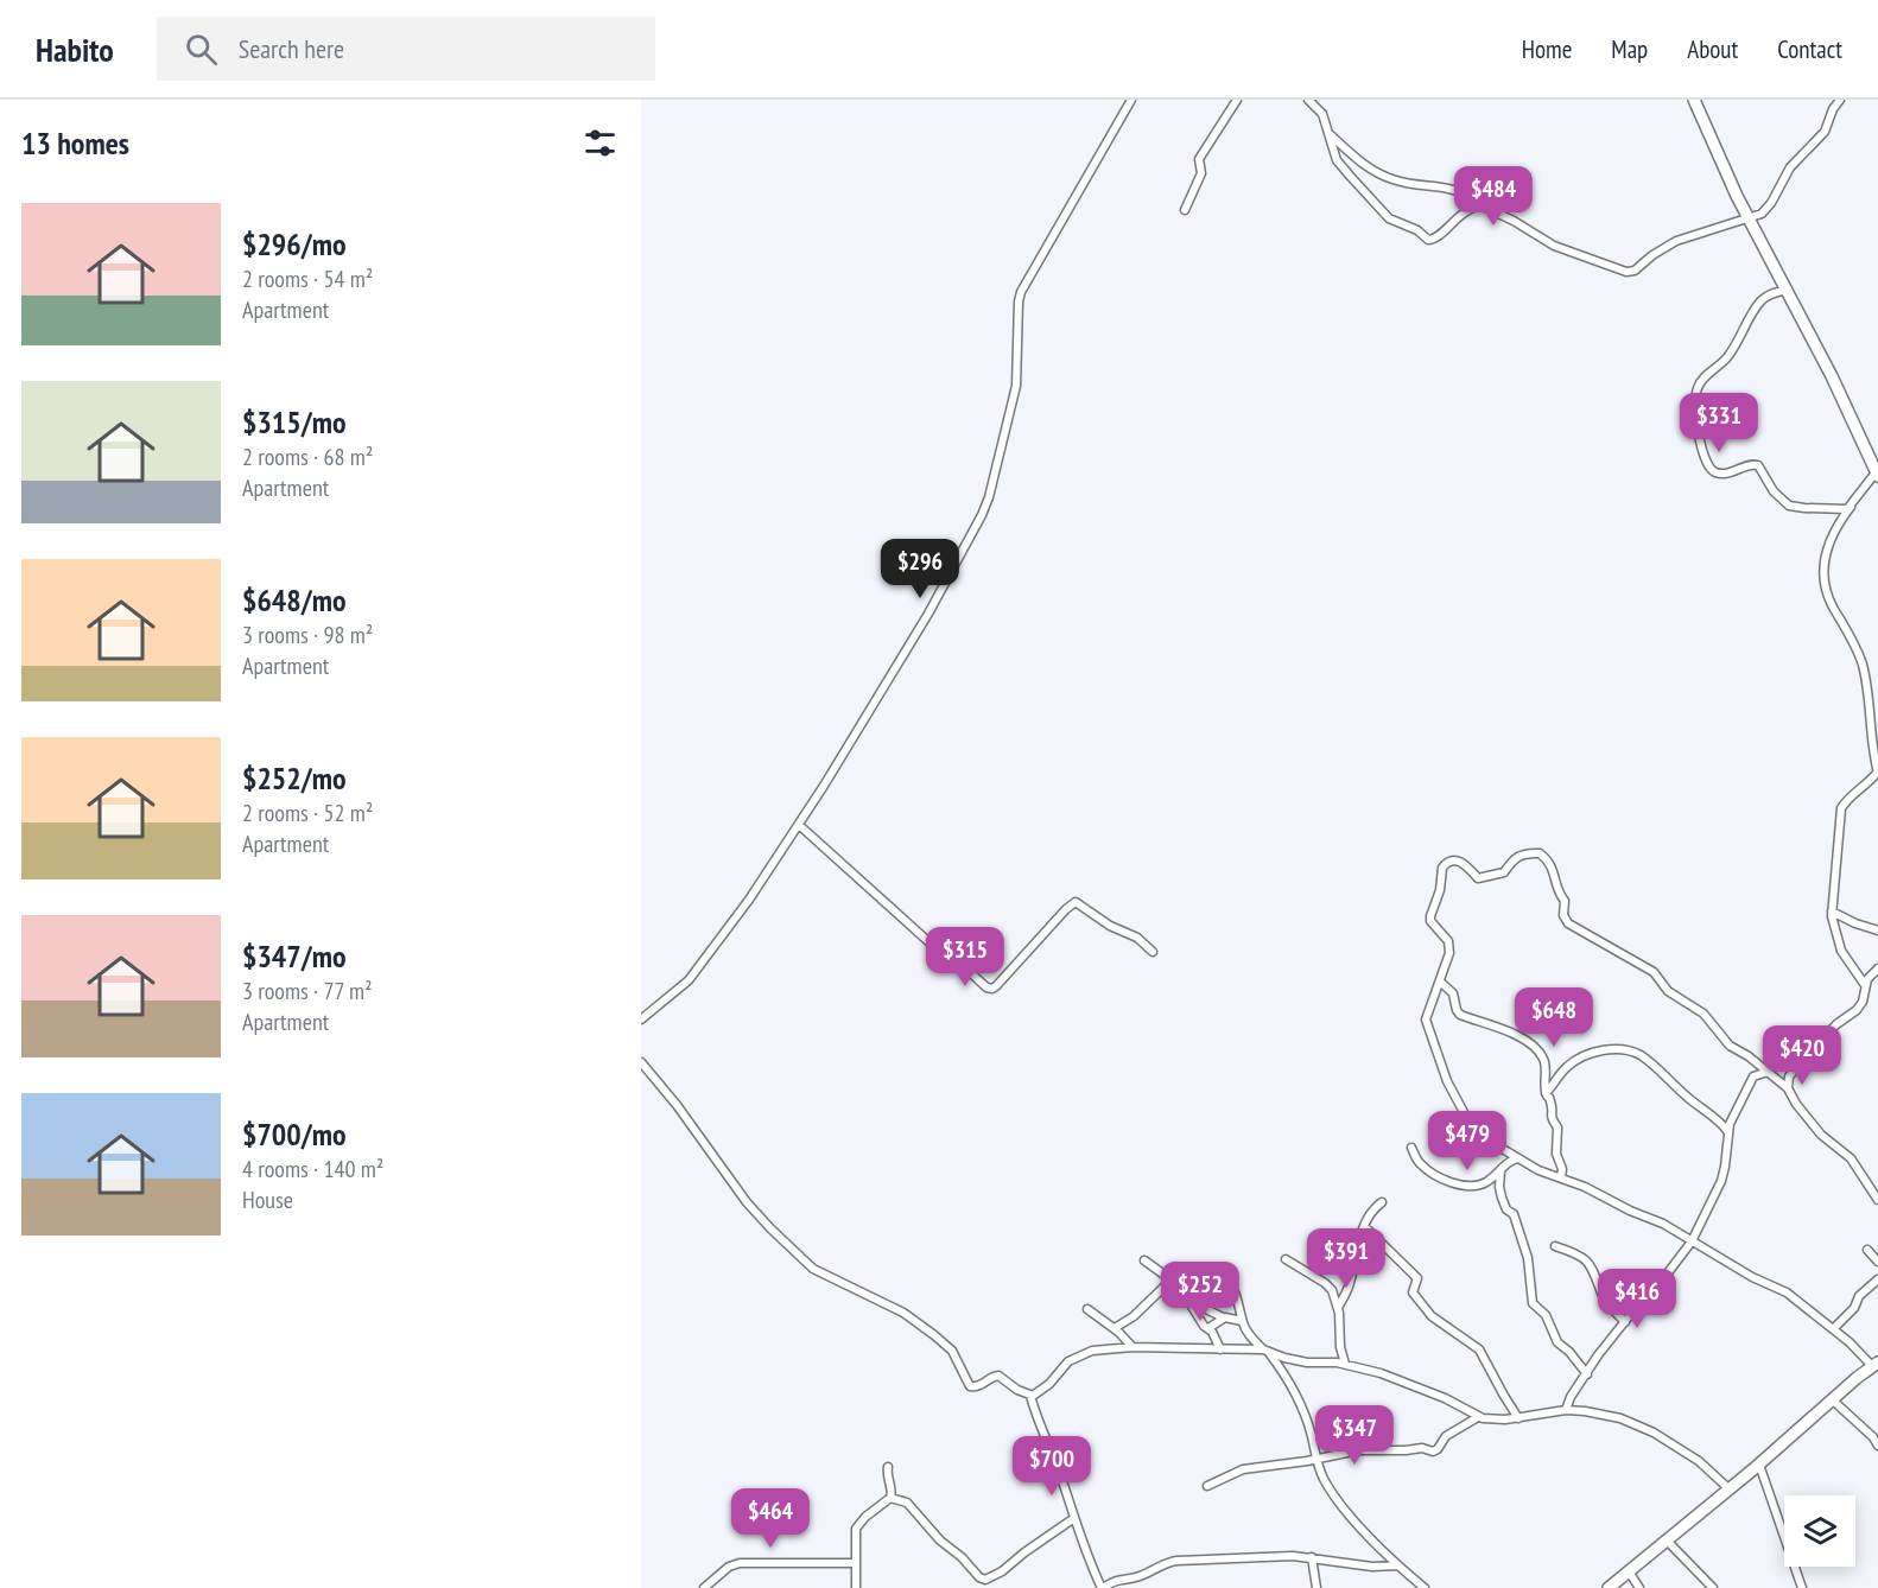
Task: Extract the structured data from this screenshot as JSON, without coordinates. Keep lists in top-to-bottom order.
{
  "page": {
    "header": "Habito",
    "search": "Search here",
    "nav": [
      "Home",
      "Map",
      "About",
      "Contact"
    ],
    "heading": "13 homes",
    "price": [
      "$484",
      "$331",
      "$296",
      "$315",
      "$648",
      "$420",
      "$479",
      "$391",
      "$252",
      "$416",
      "$347",
      "$700",
      "$464"
    ],
    "list": [
      {
        "name": "$296/mo",
        "note": "2 rooms · 54 m² · Apartment"
      },
      {
        "name": "$315/mo",
        "note": "2 rooms · 68 m² · Apartment"
      },
      {
        "name": "$648/mo",
        "note": "3 rooms · 98 m² · Apartment"
      },
      {
        "name": "$252/mo",
        "note": "2 rooms · 52 m² · Apartment"
      },
      {
        "name": "$347/mo",
        "note": "3 rooms · 77 m² · Apartment"
      },
      {
        "name": "$700/mo",
        "note": "4 rooms · 140 m² · House"
      }
    ]
  }
}
